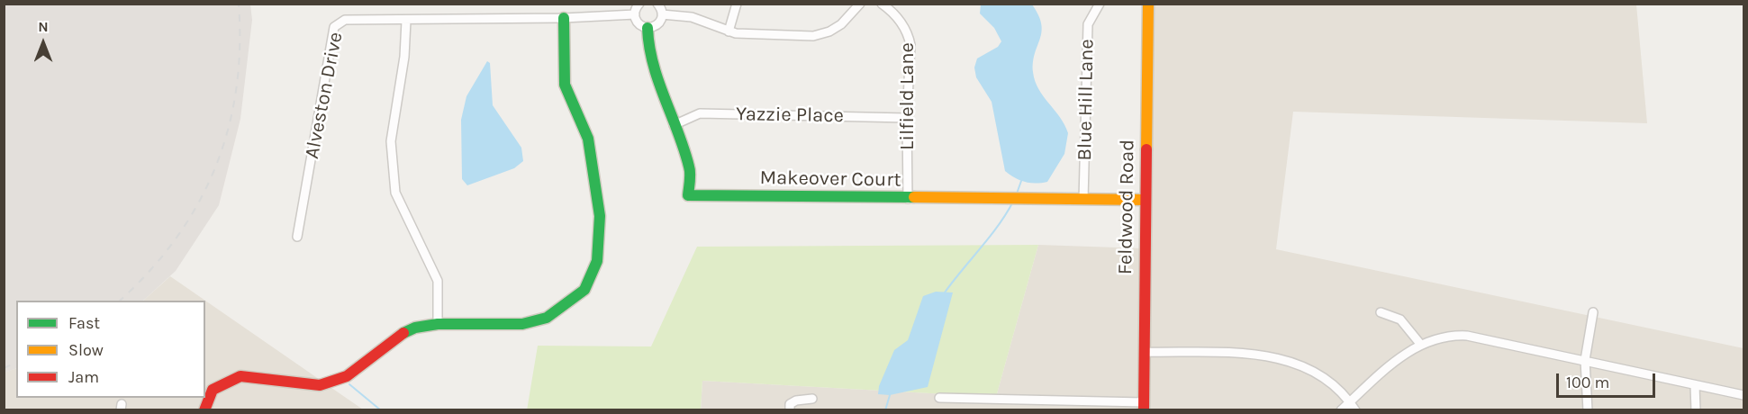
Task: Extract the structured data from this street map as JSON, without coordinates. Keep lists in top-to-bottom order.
{
  "streets": {
    "street": [
      "Alveston Drive",
      "Lilfield Lane",
      "Blue Hill Lane",
      "Yazzie Place",
      "Makeover Court",
      "Feldwood Road"
    ]
  },
  "crossings": [
    ["Lilfield Lane", "Yazzie Place"],
    ["Lilfield Lane", "Makeover Court"],
    ["Blue Hill Lane", "Makeover Court"],
    ["Yazzie Place", "Makeover Court"],
    ["Makeover Court", "Feldwood Road"]
  ],
  "legend": ["Fast", "Slow", "Jam"],
  "scale_bar": "100 m",
  "north": "top"
}
